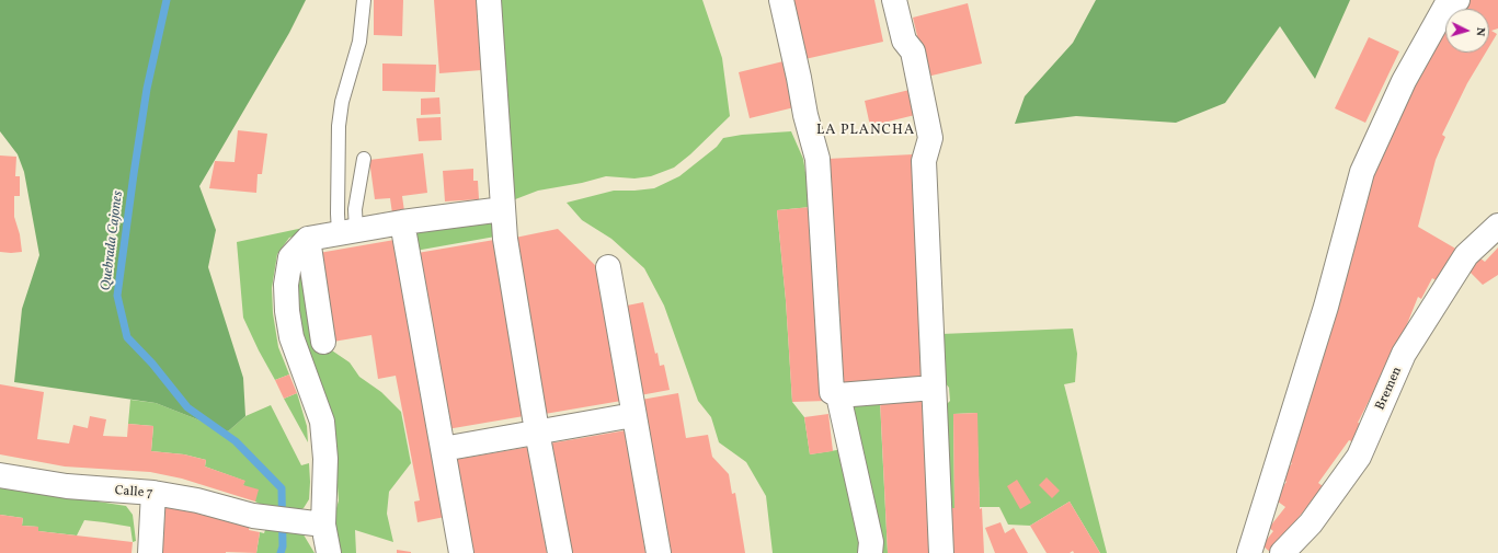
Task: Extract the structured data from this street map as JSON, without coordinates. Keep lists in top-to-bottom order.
{
  "streets": {
    "street": ["Bremen", "Calle 7"]
  },
  "districts": ["LA PLANCHA"],
  "water": ["Quebrada Cajones"],
  "north": "right"
}
